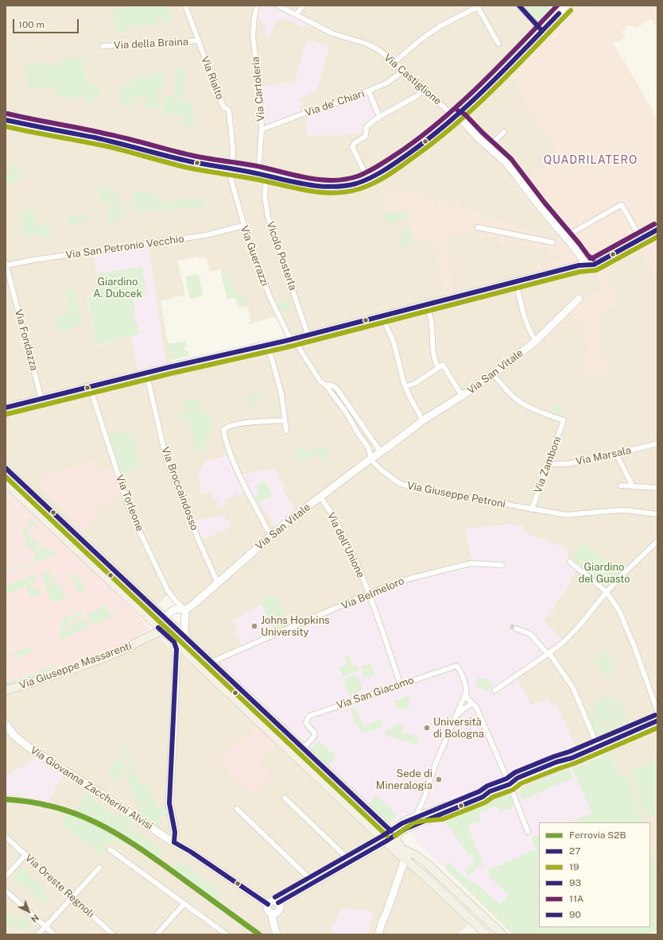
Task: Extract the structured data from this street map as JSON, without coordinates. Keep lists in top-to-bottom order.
{
  "streets": {
    "main road": ["Via Giuseppe Massarenti"],
    "street": [
      "Via della Braina",
      "Via Rialto",
      "Via Castiglione",
      "Via Cartoleria",
      "Via de' Chiari",
      "Via San Petronio Vecchio",
      "Via Guerrazzi",
      "Vicolo Posterla",
      "Via Fondazza",
      "Via San Vitale",
      "Via Marsala",
      "Via Zamboni",
      "Via Broccaindosso",
      "Via Giuseppe Petroni",
      "Via Torleone",
      "Via dell'Unione",
      "Via Belmeloro",
      "Via San Giacomo",
      "Via Giovanna Zaccherini Alvisi",
      "Via Oreste Regnoli"
    ]
  },
  "crossings": [
    ["Via della Braina", "Via Rialto"],
    ["Via Rialto", "Via Guerrazzi"],
    ["Via Castiglione", "Via de' Chiari"],
    ["Via Cartoleria", "Via de' Chiari"],
    ["Via San Petronio Vecchio", "Via Guerrazzi"],
    ["Via San Petronio Vecchio", "Via Fondazza"],
    ["Via Guerrazzi", "Via San Vitale"],
    ["Via Guerrazzi", "Via Giuseppe Petroni"],
    ["Via San Vitale", "Via Zamboni"],
    ["Via San Vitale", "Via Broccaindosso"],
    ["Via San Vitale", "Via Giuseppe Petroni"],
    ["Via San Vitale", "Via Torleone"],
    ["Via San Vitale", "Via dell'Unione"],
    ["Via San Vitale", "Via Giuseppe Massarenti"],
    ["Via Marsala", "Via Zamboni"],
    ["Via Zamboni", "Via Giuseppe Petroni"],
    ["Via dell'Unione", "Via Belmeloro"],
    ["Via dell'Unione", "Via San Giacomo"]
  ],
  "districts": ["QUADRILATERO"],
  "parks": ["Giardino A. Dubcek", "Giardino del Guasto"],
  "places": ["Johns Hopkins University", "Università di Bologna", "Sede di Mineralogia"],
  "lines": [
    "transit line 11A",
    "transit line 90",
    "transit line 19",
    "transit line 27",
    "transit line 93",
    "rail line S2B"
  ],
  "legend": [
    "Ferrovia S2B",
    "27",
    "19",
    "93",
    "11A",
    "90"
  ],
  "scale_bar": "100 m",
  "north": "bottom right"
}
